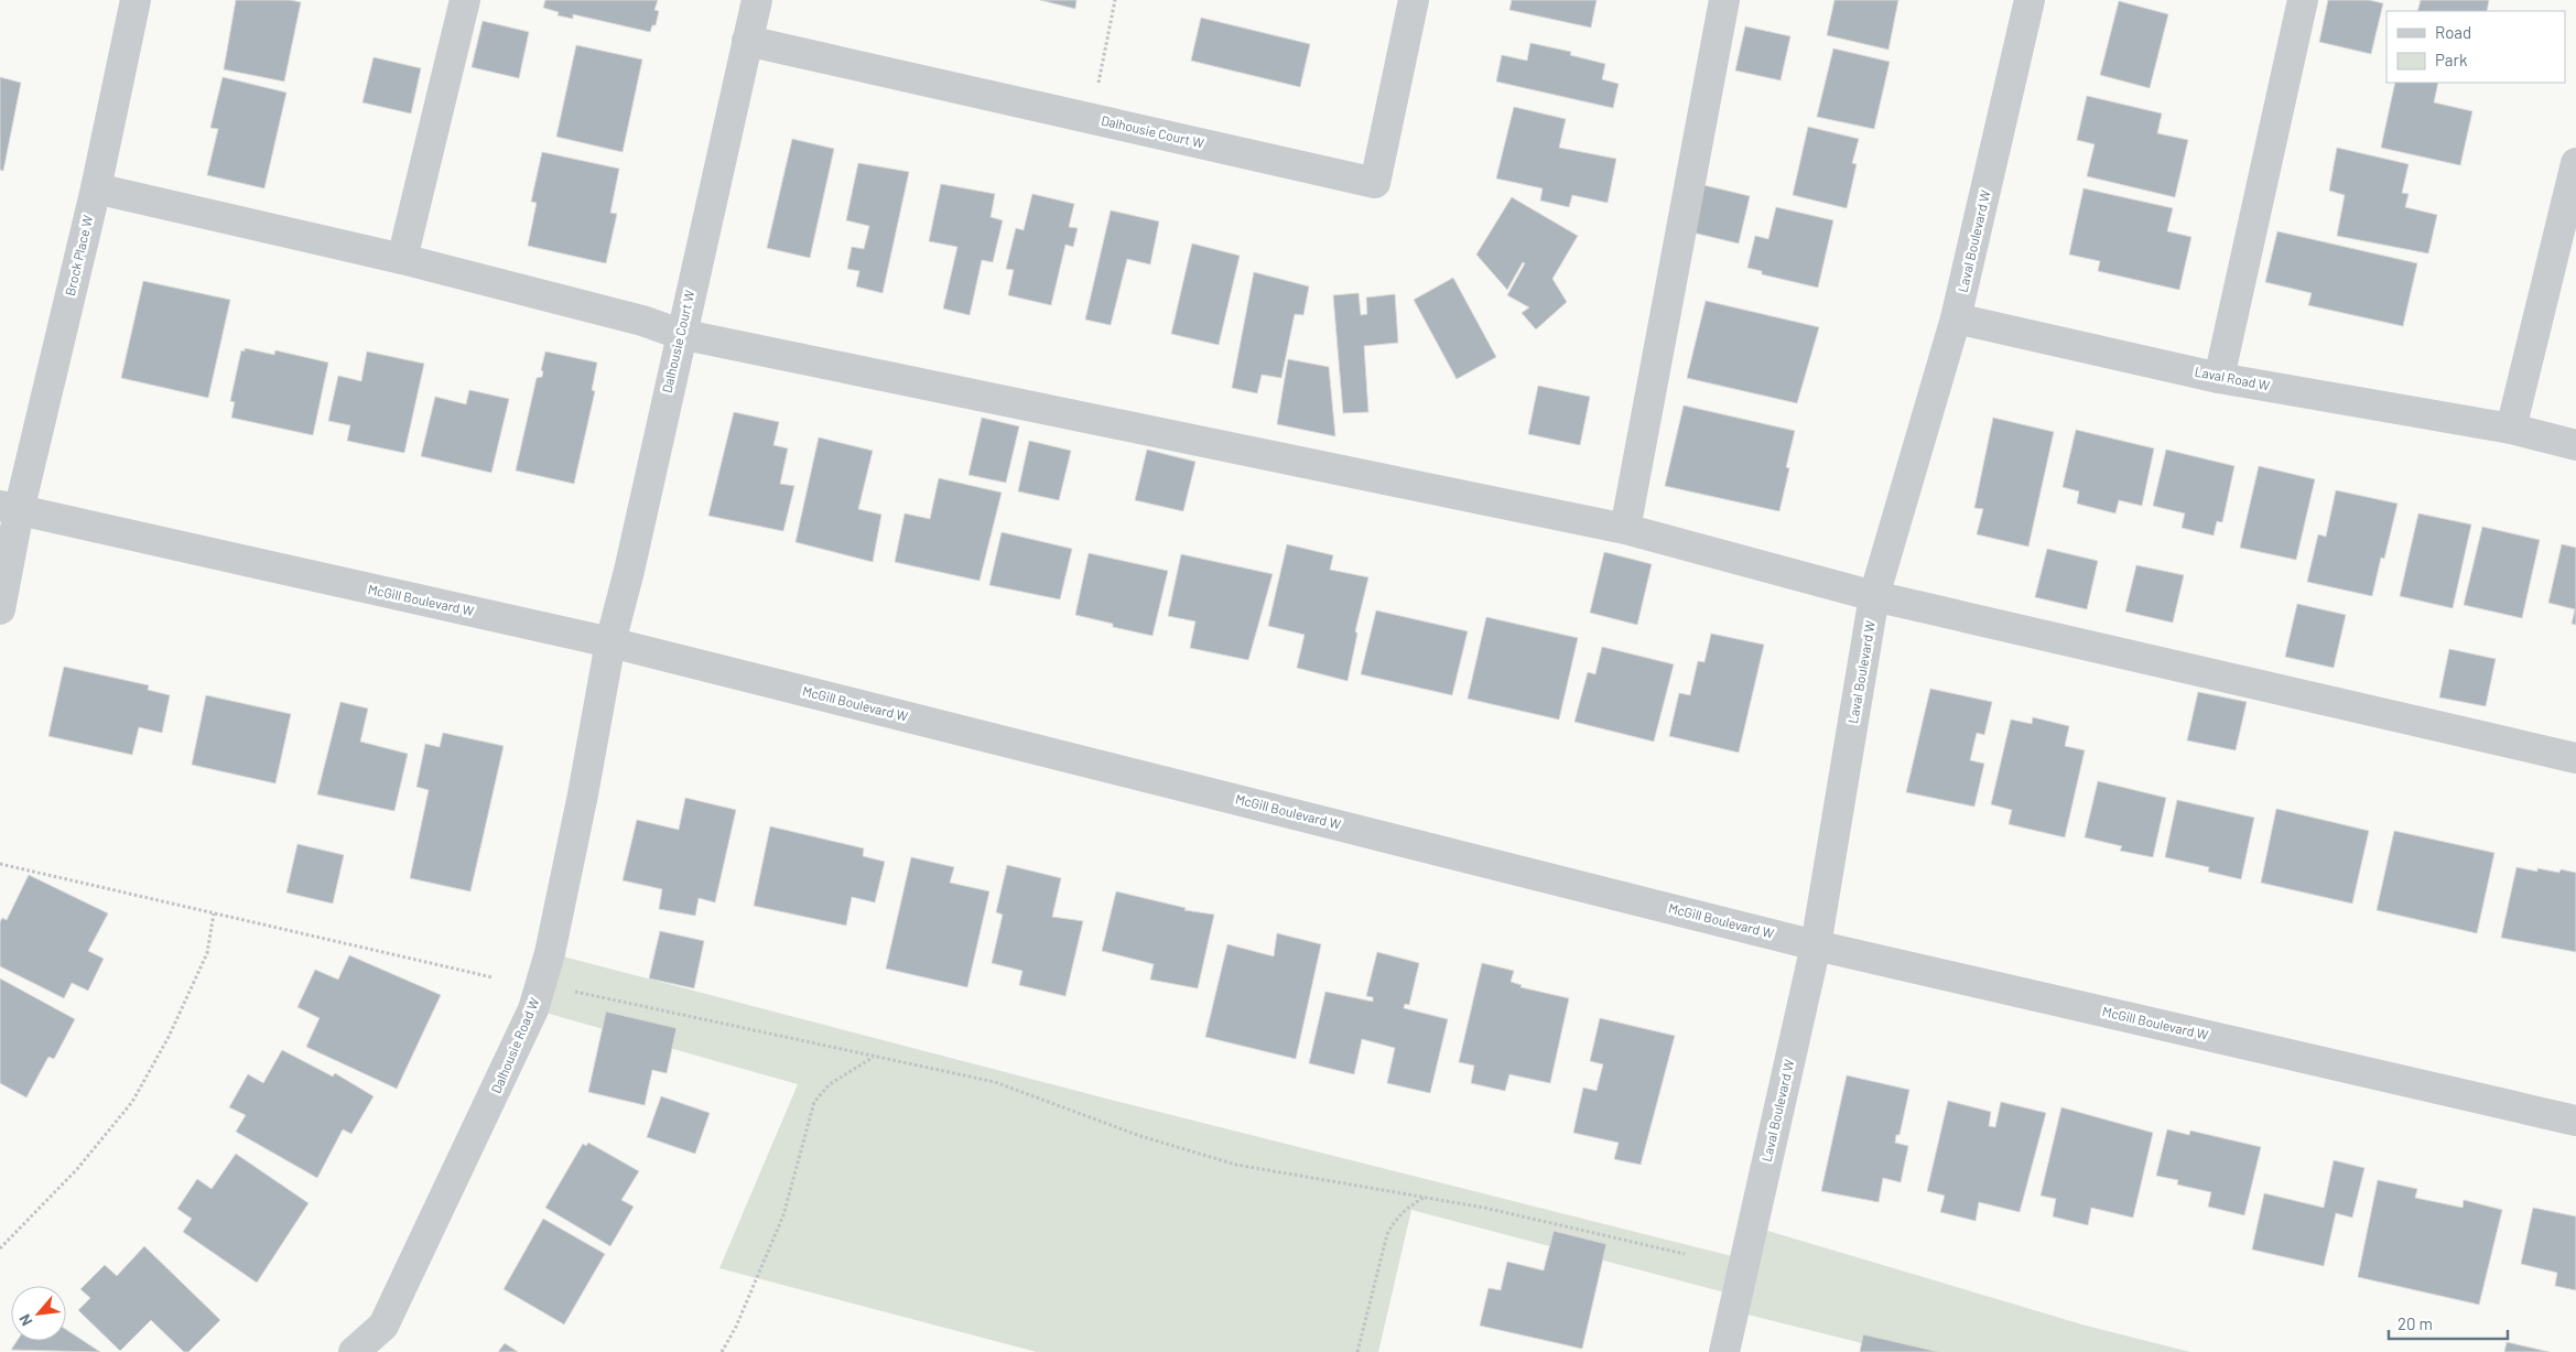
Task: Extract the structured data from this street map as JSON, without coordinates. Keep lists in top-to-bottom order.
{
  "streets": {
    "street": [
      "Dalhousie Court W",
      "Laval Boulevard W",
      "Brock Place W",
      "Laval Road W",
      "McGill Boulevard W",
      "Dalhousie Road W"
    ]
  },
  "crossings": [
    ["Dalhousie Court W", "McGill Boulevard W"],
    ["Dalhousie Court W", "Dalhousie Road W"],
    ["Laval Boulevard W", "Laval Road W"],
    ["Laval Boulevard W", "McGill Boulevard W"],
    ["Brock Place W", "McGill Boulevard W"],
    ["McGill Boulevard W", "Dalhousie Road W"]
  ],
  "legend": ["Road", "Park"],
  "scale_bar": "20 m",
  "north": "bottom left"
}
